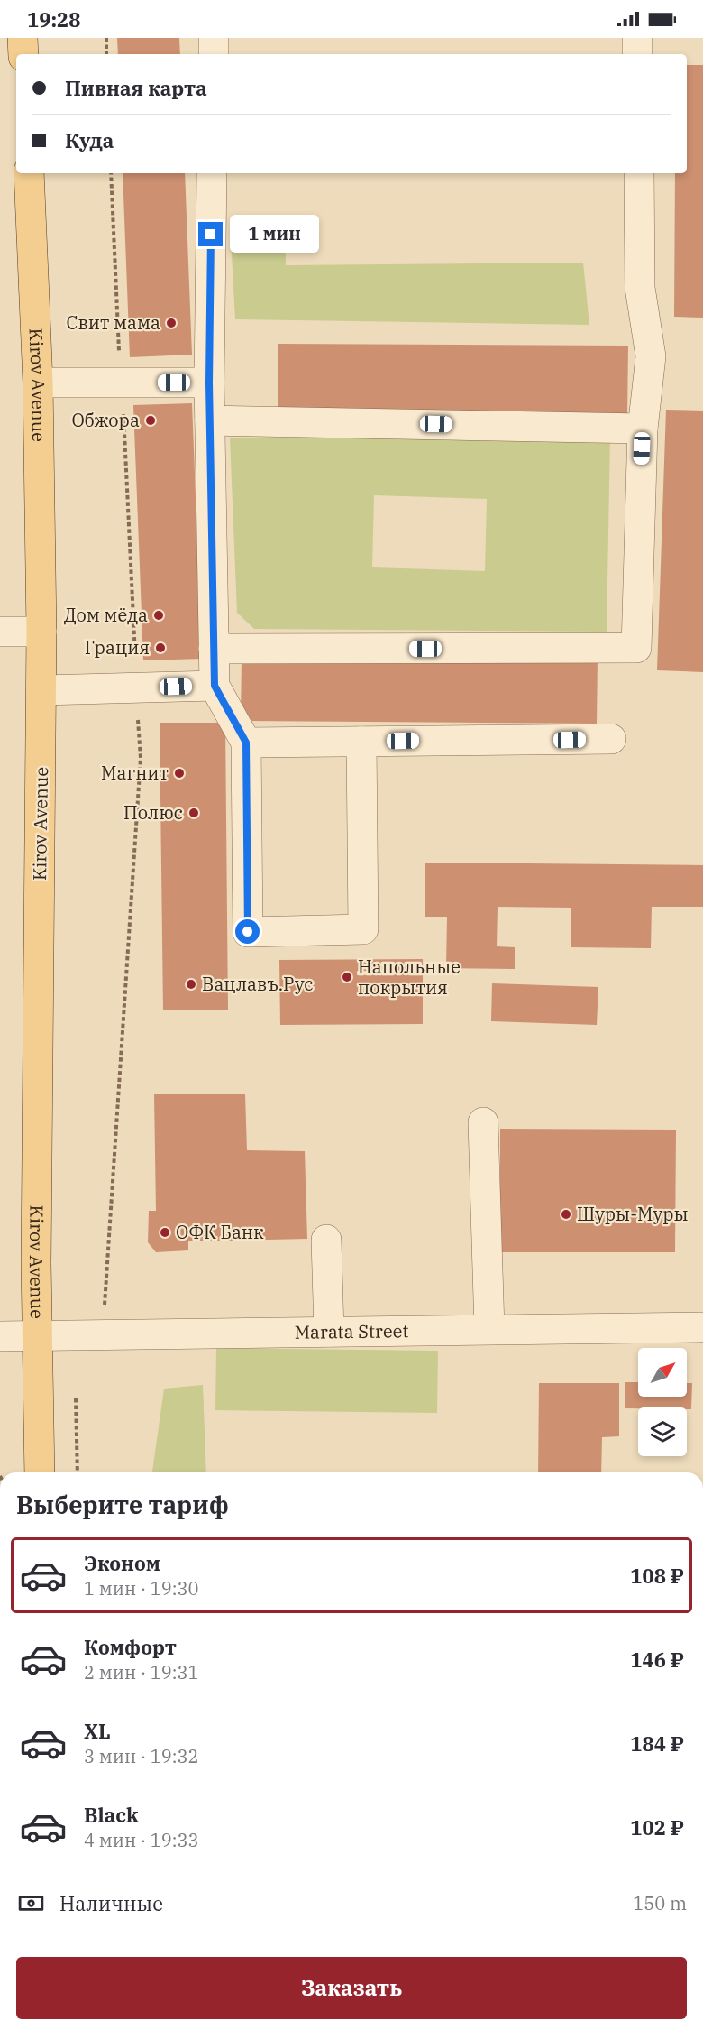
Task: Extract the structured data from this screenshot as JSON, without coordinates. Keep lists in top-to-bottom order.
{
  "streets": {
    "main road": ["Kirov Avenue"],
    "street": ["Marata Street"]
  },
  "crossings": [
    ["Kirov Avenue", "Marata Street"]
  ],
  "places": [
    "Свит мама",
    "Обжора",
    "Дом мёда",
    "Грация",
    "Магнит",
    "Полюс",
    "Напольные покрытия",
    "Вацлавъ.Рус",
    "Шуры-Муры",
    "ОФК Банк"
  ],
  "north": "top right",
  "page": {
    "status": "19:28",
    "banner": ["Пивная карта", "Куда"],
    "bubble": "1 мин",
    "heading": "Выберите тариф",
    "list": [
      {
        "name": "Эконом",
        "note": "1 мин · 19:30",
        "value": "108 ₽"
      },
      {
        "name": "Комфорт",
        "note": "2 мин · 19:31",
        "value": "146 ₽"
      },
      {
        "name": "XL",
        "note": "3 мин · 19:32",
        "value": "184 ₽"
      },
      {
        "name": "Black",
        "note": "4 мин · 19:33",
        "value": "102 ₽"
      }
    ],
    "pay": ["Наличные", "150 m"],
    "buttons": "Заказать"
  }
}
